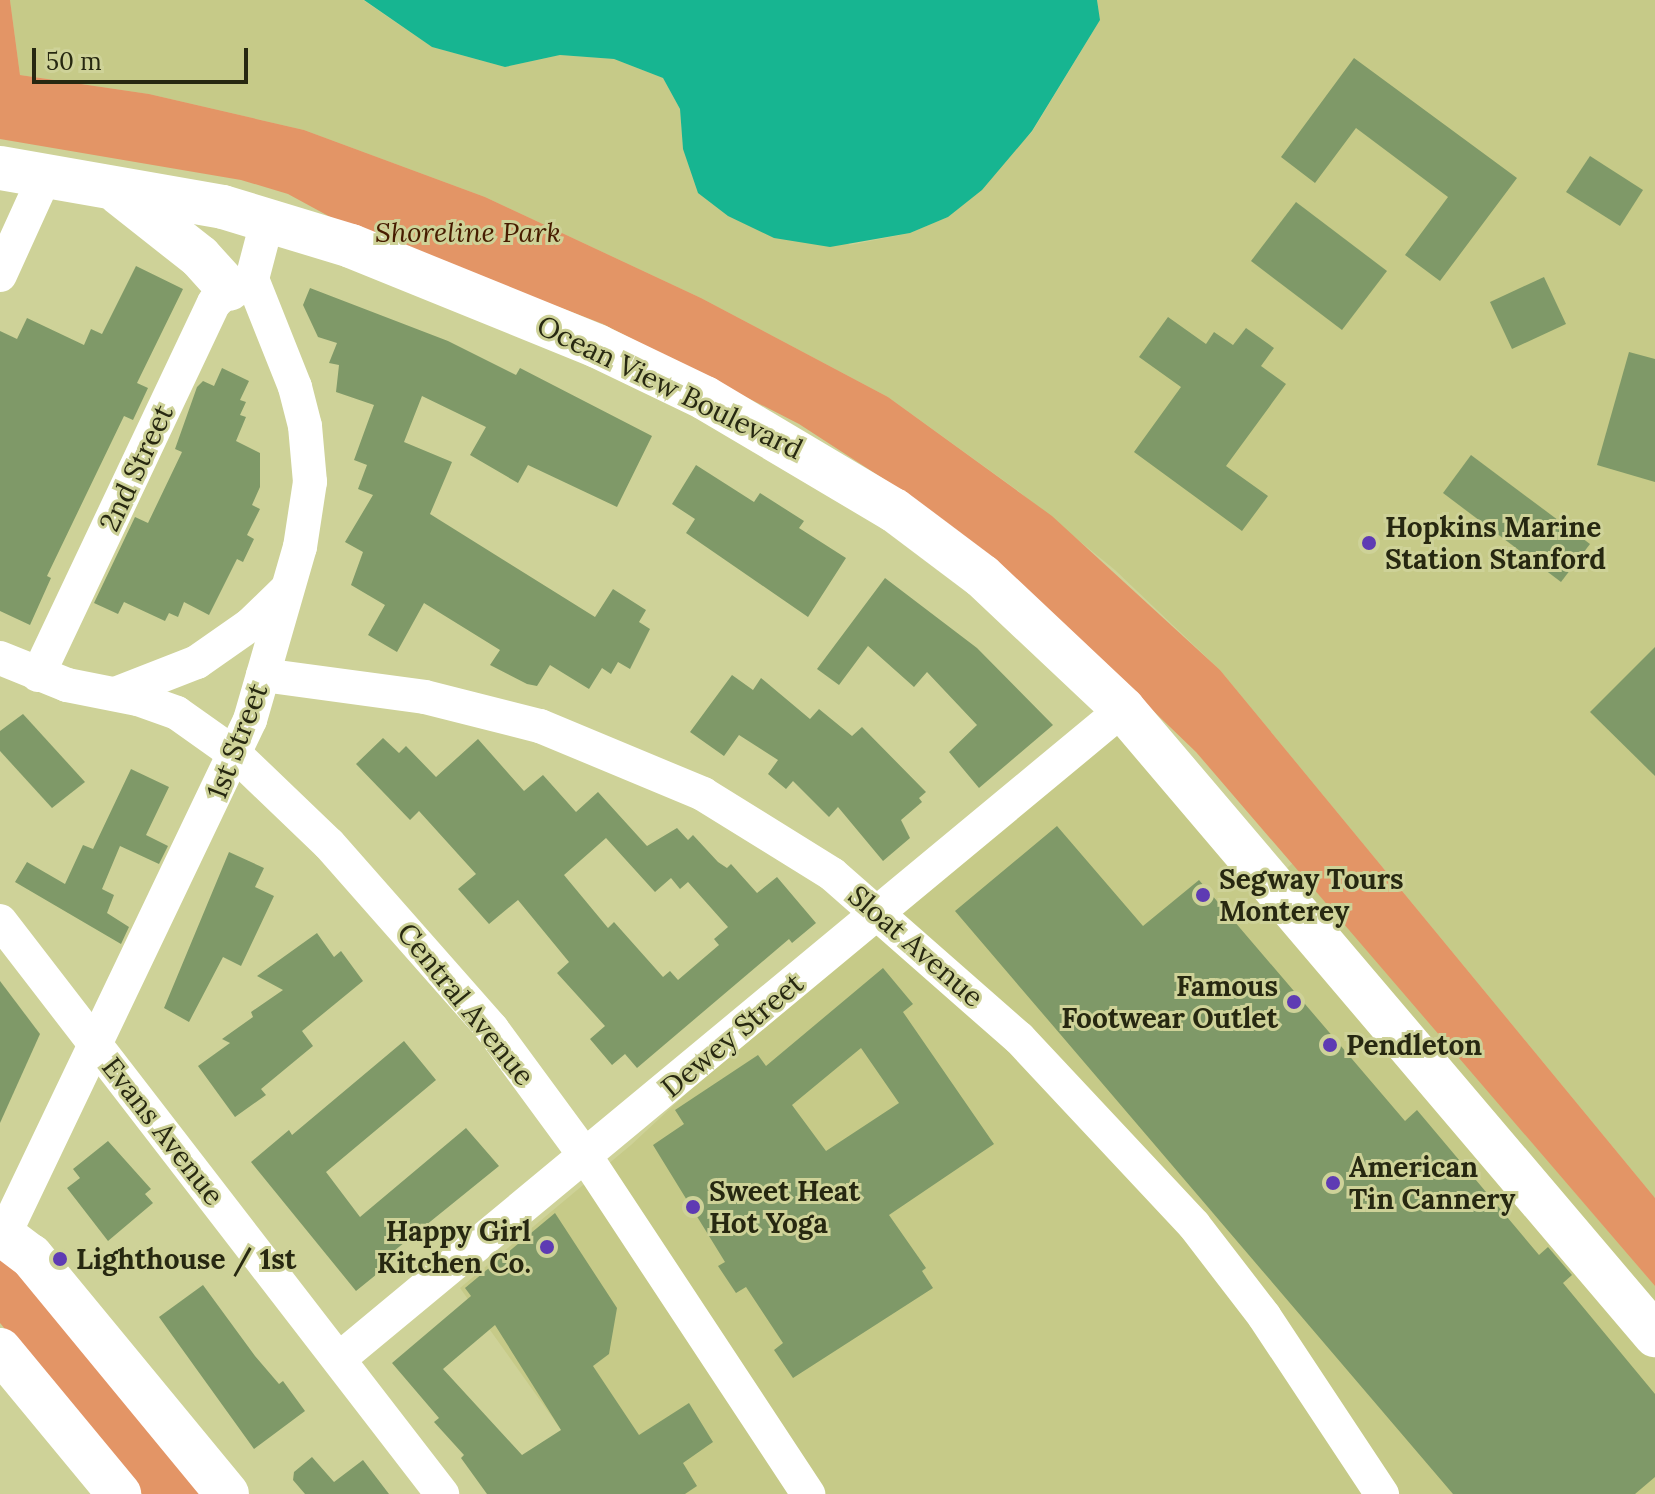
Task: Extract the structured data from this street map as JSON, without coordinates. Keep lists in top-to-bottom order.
{
  "streets": {
    "main road": ["Ocean View Boulevard"],
    "street": [
      "2nd Street",
      "1st Street",
      "Sloat Avenue",
      "Central Avenue",
      "Dewey Street",
      "Evans Avenue"
    ]
  },
  "crossings": [
    ["Ocean View Boulevard", "Dewey Street"],
    ["2nd Street", "1st Street"],
    ["2nd Street", "Central Avenue"],
    ["1st Street", "Sloat Avenue"],
    ["1st Street", "Central Avenue"],
    ["1st Street", "Evans Avenue"],
    ["Sloat Avenue", "Dewey Street"],
    ["Central Avenue", "Dewey Street"],
    ["Dewey Street", "Evans Avenue"]
  ],
  "parks": ["Shoreline Park"],
  "places": [
    "Hopkins Marine Station Stanford",
    "Segway Tours Monterey",
    "Famous Footwear Outlet",
    "Pendleton",
    "American Tin Cannery",
    "Sweet Heat Hot Yoga",
    "Happy Girl Kitchen Co.",
    "Lighthouse / 1st"
  ],
  "scale_bar": "50 m"
}
